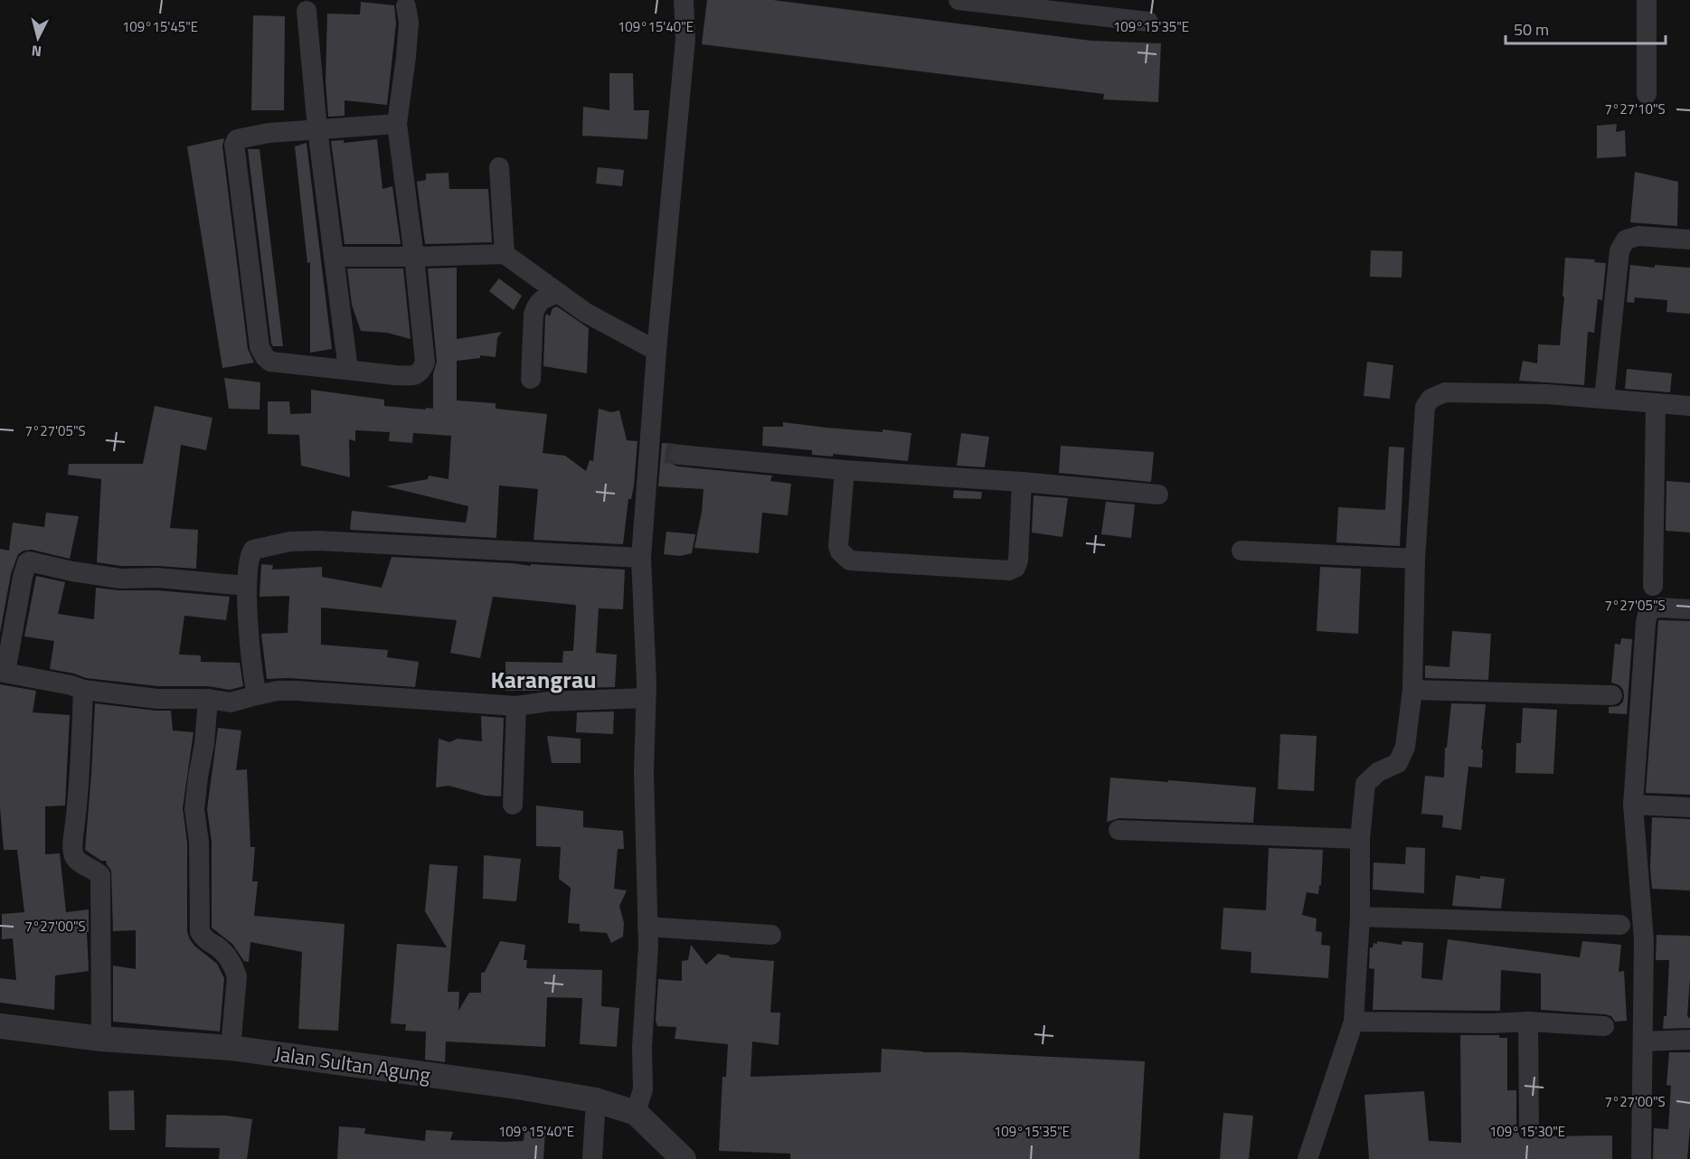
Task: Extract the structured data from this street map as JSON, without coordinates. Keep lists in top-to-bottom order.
{
  "streets": {
    "street": ["Jalan Sultan Agung"]
  },
  "districts": ["Karangrau"],
  "scale_bar": "50 m",
  "north": "bottom",
  "coordinates": [
    "109°15'45\"E",
    "109°15'40\"E",
    "109°15'35\"E",
    "7°27'10\"S",
    "7°27'05\"S",
    "7°27'00\"S",
    "109°15'30\"E"
  ]
}
